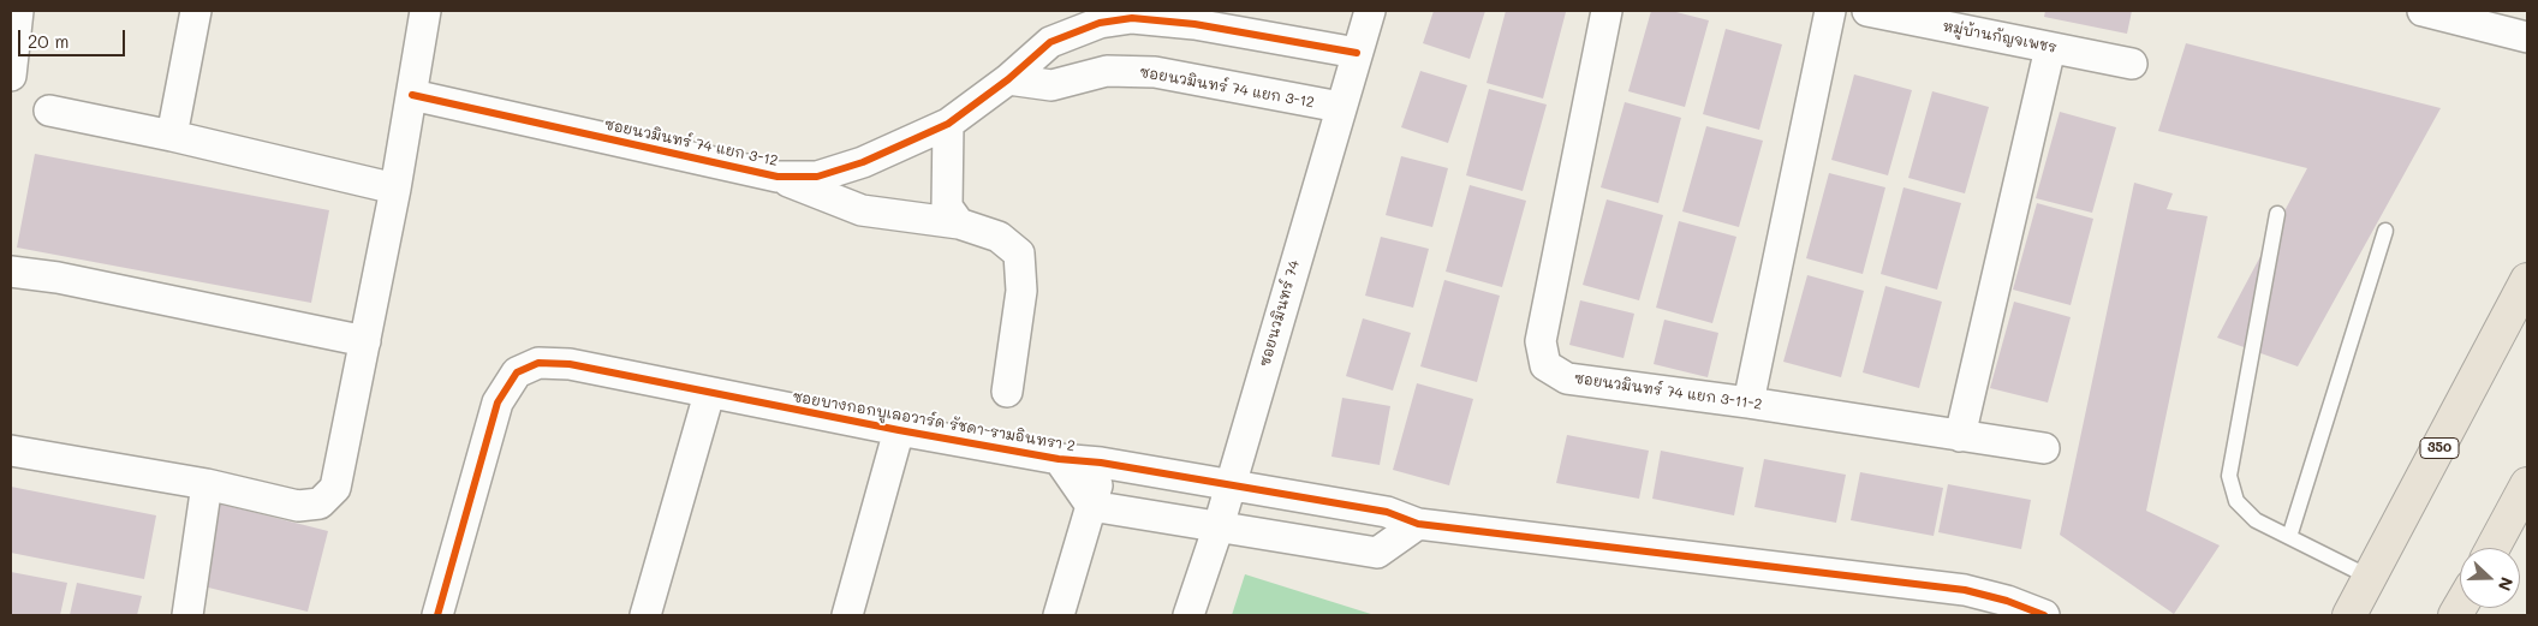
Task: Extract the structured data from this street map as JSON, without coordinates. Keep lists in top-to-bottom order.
{
  "streets": {
    "main road": ["350"],
    "street": [
      "หมู่บ้านกัญจเพชร",
      "ซอยนวมินทร์ 74 แยก 3-12",
      "ซอยนวมินทร์ 74",
      "ซอยนวมินทร์ 74 แยก 3-11-2",
      "ซอยบางกอกบูเลอวาร์ด รัชดา-รามอินทรา 2"
    ]
  },
  "crossings": [
    ["ซอยนวมินทร์ 74 แยก 3-12", "ซอยนวมินทร์ 74"],
    ["ซอยนวมินทร์ 74", "ซอยบางกอกบูเลอวาร์ด รัชดา-รามอินทรา 2"]
  ],
  "scale_bar": "20 m",
  "north": "right"
}
